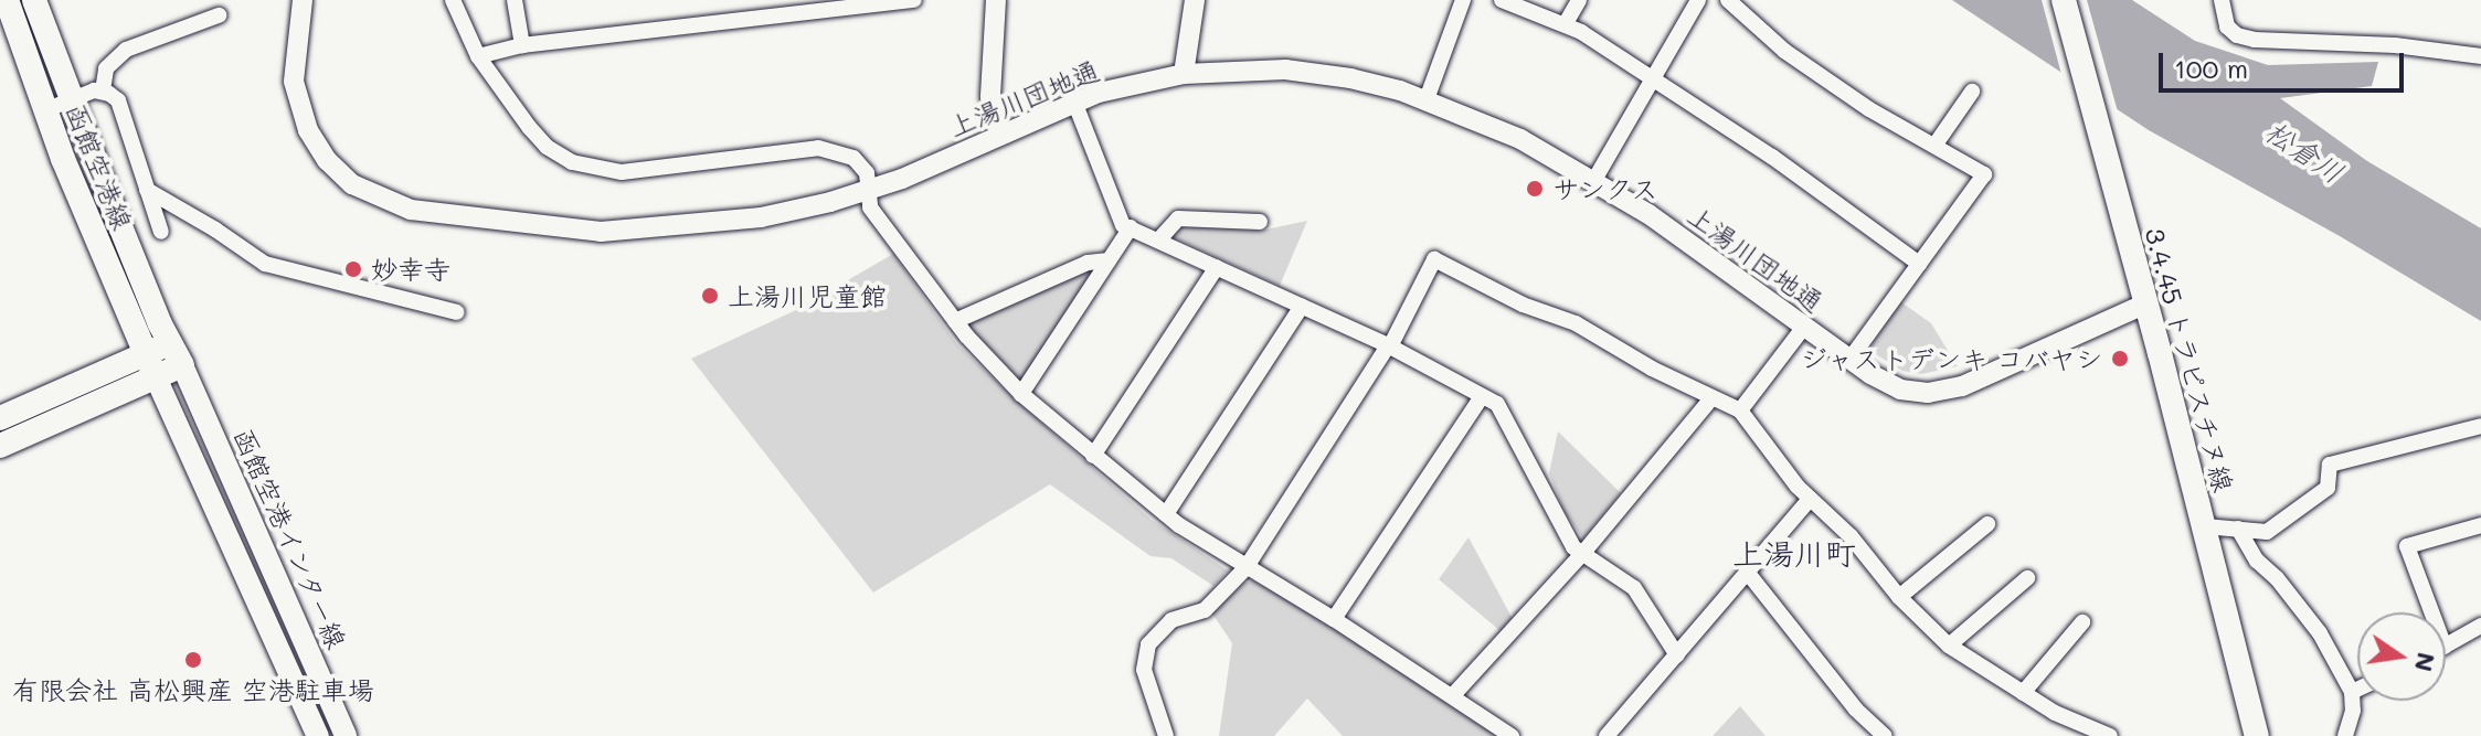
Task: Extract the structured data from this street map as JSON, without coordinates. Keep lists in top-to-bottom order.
{
  "streets": {
    "main road": ["函館空港線", "3.4.45 トラピスチヌ線", "函館空港インター線"],
    "street": ["上湯川団地通"]
  },
  "crossings": [
    ["上湯川団地通", "3.4.45 トラピスチヌ線"],
    ["函館空港線", "函館空港インター線"]
  ],
  "districts": ["上湯川町"],
  "water": ["松倉川"],
  "places": [
    "サンクス",
    "妙幸寺",
    "上湯川児童館",
    "ジャストデンキ コバヤシ",
    "有限会社 高松興産 空港駐車場"
  ],
  "scale_bar": "100 m",
  "north": "right"
}
